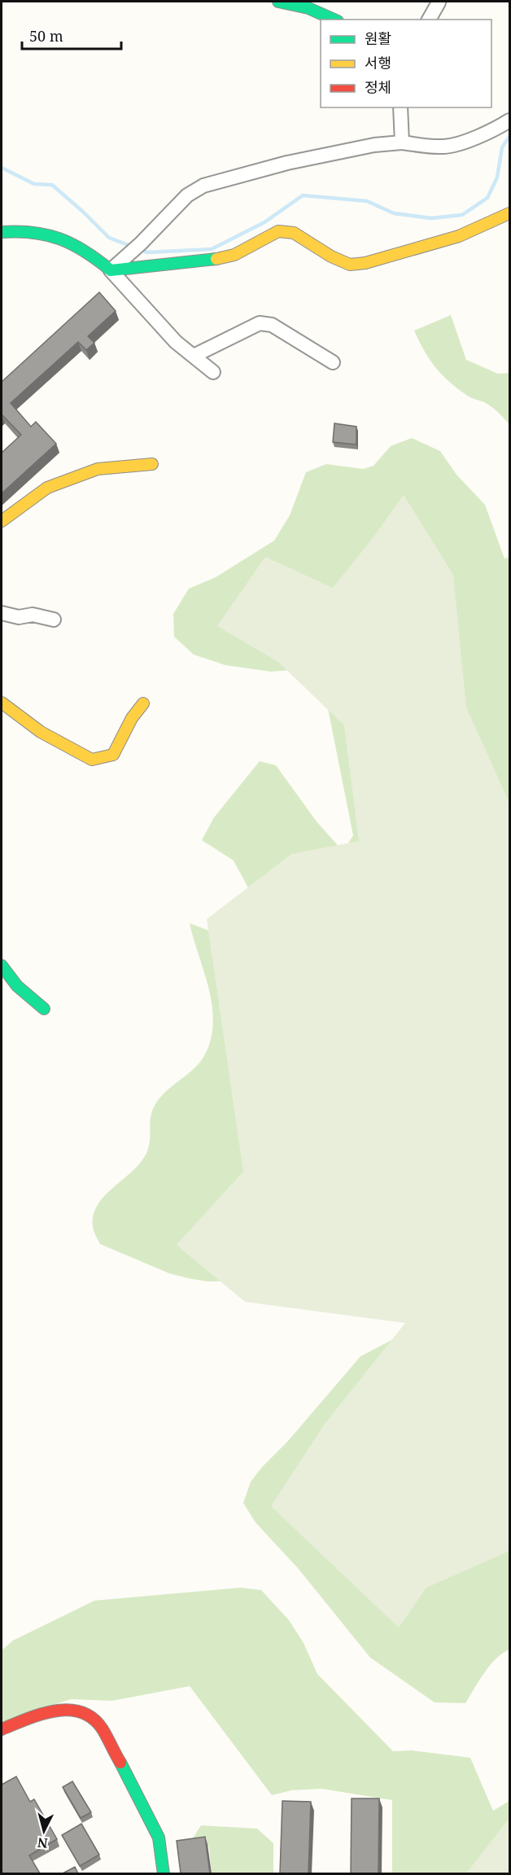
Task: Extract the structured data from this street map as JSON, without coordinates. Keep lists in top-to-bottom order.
{
  "legend": ["원활", "서행", "정체"],
  "scale_bar": "50 m",
  "north": "bottom"
}
